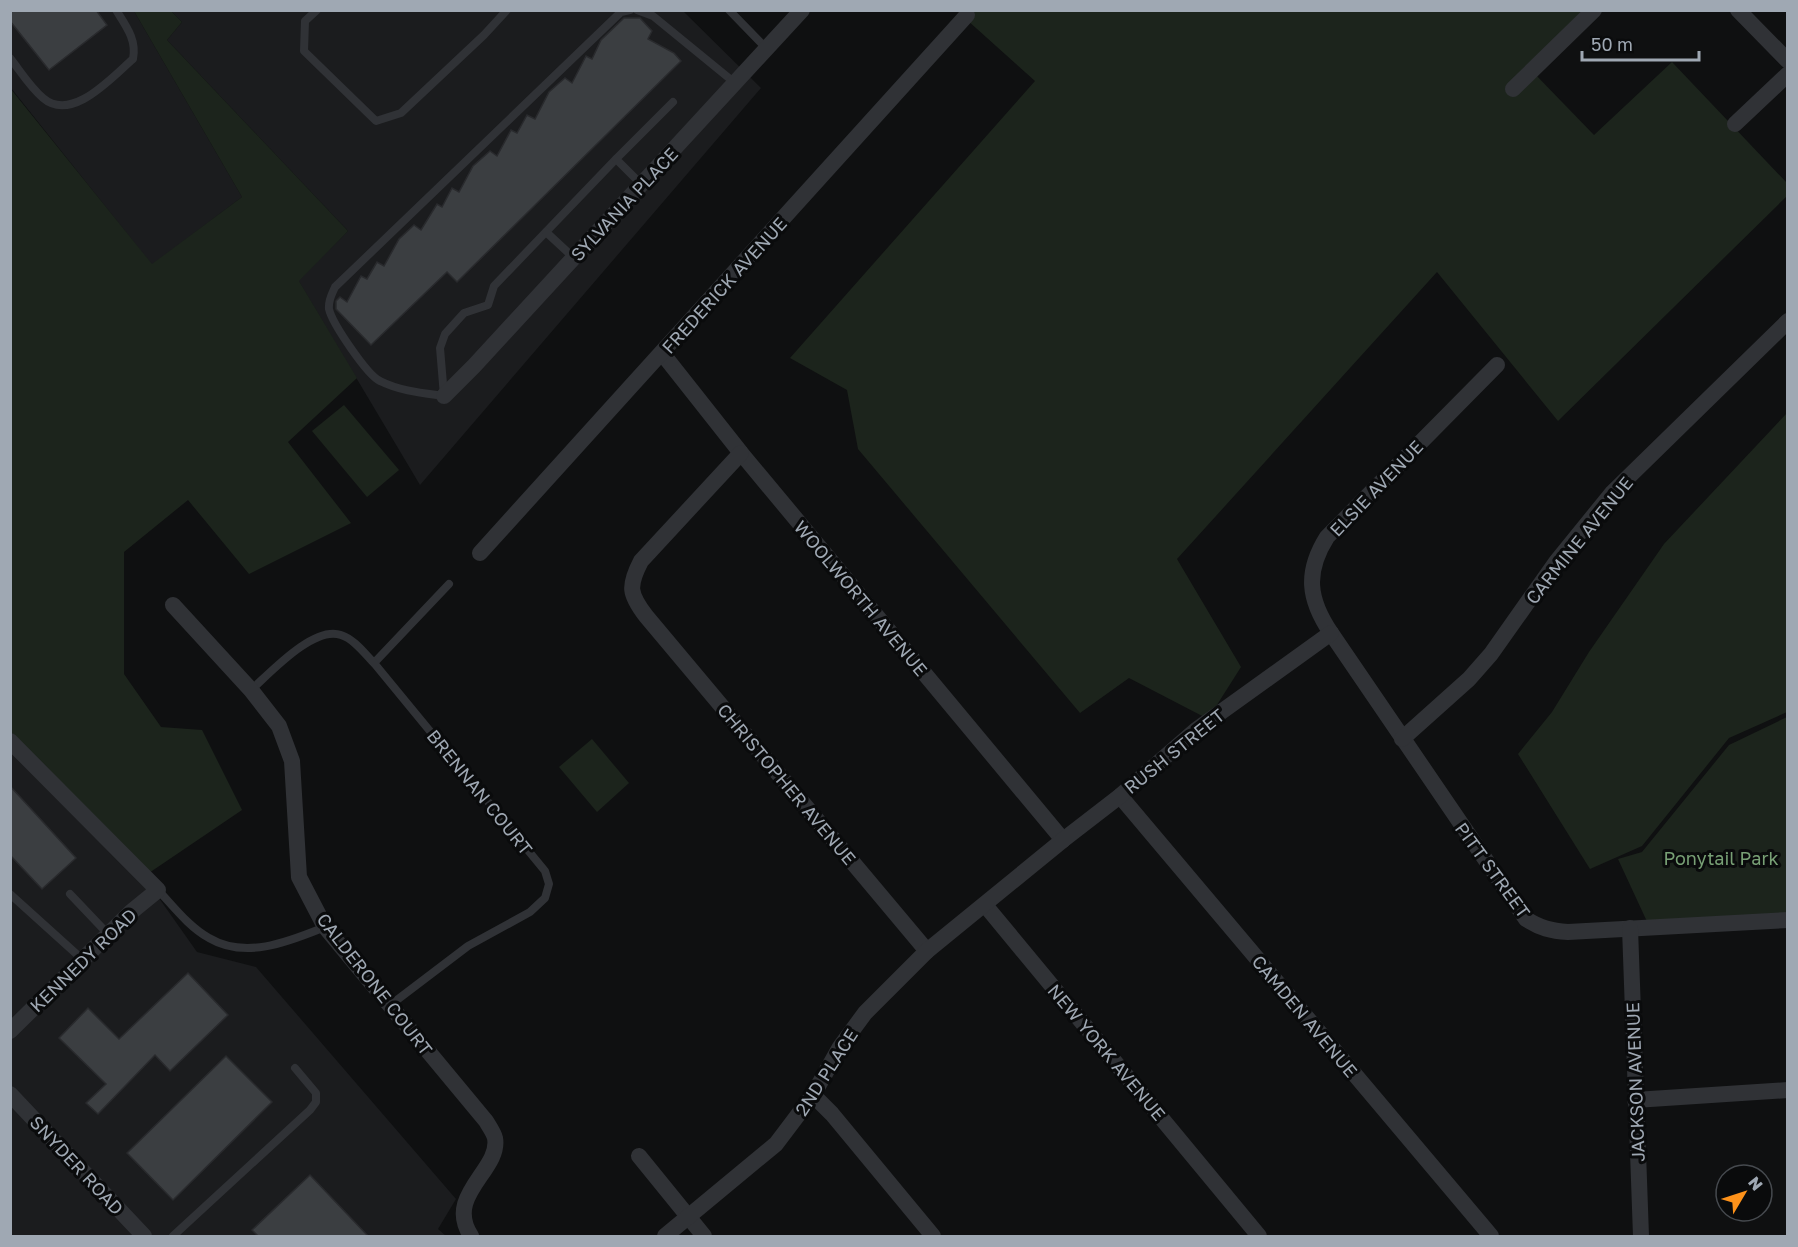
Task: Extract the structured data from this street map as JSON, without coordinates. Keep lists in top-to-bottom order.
{
  "streets": {
    "street": [
      "SYLVANIA PLACE",
      "FREDERICK AVENUE",
      "ELSIE AVENUE",
      "CARMINE AVENUE",
      "WOOLWORTH AVENUE",
      "RUSH STREET",
      "CHRISTOPHER AVENUE",
      "PITT STREET",
      "KENNEDY ROAD",
      "CALDERONE COURT",
      "CAMDEN AVENUE",
      "NEW YORK AVENUE",
      "2ND PLACE",
      "JACKSON AVENUE",
      "SNYDER ROAD"
    ],
    "lane": ["BRENNAN COURT"]
  },
  "crossings": [
    ["FREDERICK AVENUE", "WOOLWORTH AVENUE"],
    ["ELSIE AVENUE", "RUSH STREET"],
    ["ELSIE AVENUE", "PITT STREET"],
    ["CARMINE AVENUE", "PITT STREET"],
    ["WOOLWORTH AVENUE", "RUSH STREET"],
    ["WOOLWORTH AVENUE", "CHRISTOPHER AVENUE"],
    ["RUSH STREET", "PITT STREET"],
    ["RUSH STREET", "CAMDEN AVENUE"],
    ["RUSH STREET", "NEW YORK AVENUE"],
    ["RUSH STREET", "2ND PLACE"],
    ["CHRISTOPHER AVENUE", "2ND PLACE"],
    ["BRENNAN COURT", "CALDERONE COURT"],
    ["PITT STREET", "JACKSON AVENUE"],
    ["NEW YORK AVENUE", "2ND PLACE"]
  ],
  "parks": ["Ponytail Park"],
  "scale_bar": "50 m",
  "north": "top right"
}
